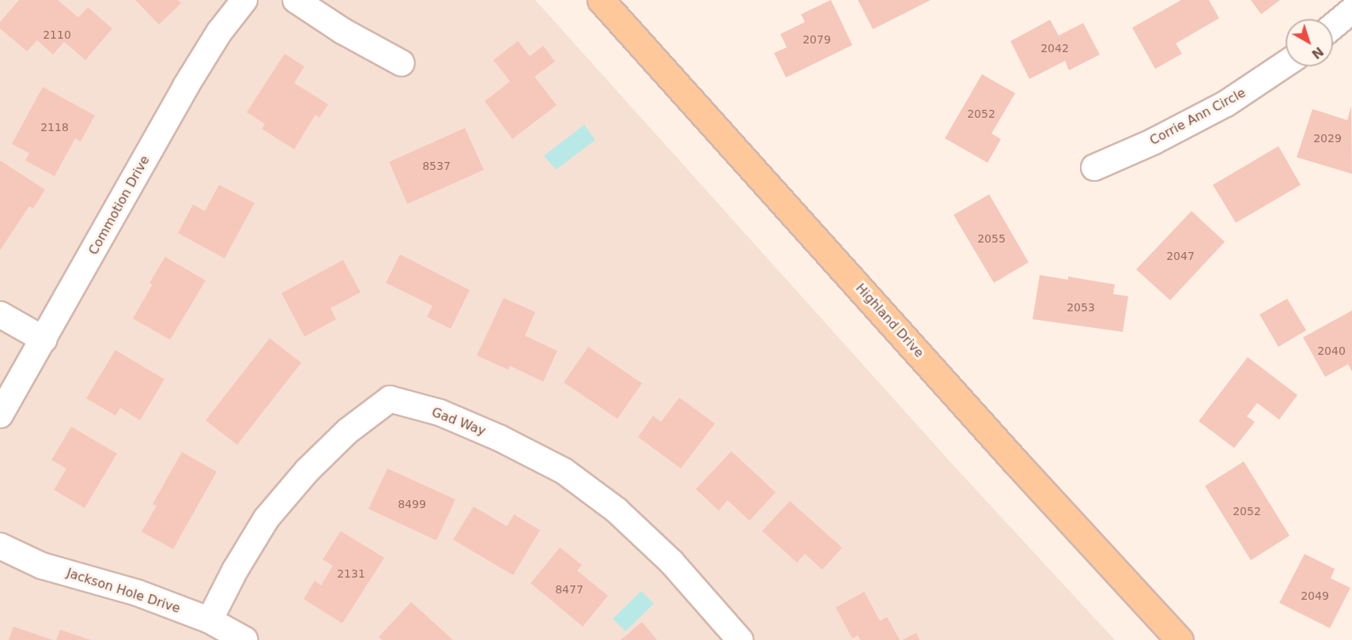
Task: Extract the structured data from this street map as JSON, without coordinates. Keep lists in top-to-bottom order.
{
  "streets": {
    "main road": ["Highland Drive"],
    "street": [
      "Corrie Ann Circle",
      "Commotion Drive",
      "Gad Way",
      "Jackson Hole Drive"
    ]
  },
  "crossings": [
    ["Gad Way", "Jackson Hole Drive"]
  ],
  "house_numbers": [
    "2110",
    "2079",
    "2042",
    "2052",
    "2118",
    "2029",
    "8537",
    "2055",
    "2047",
    "2053",
    "2040",
    "8499",
    "2052",
    "2131",
    "8477",
    "2049"
  ],
  "north": "bottom right"
}
